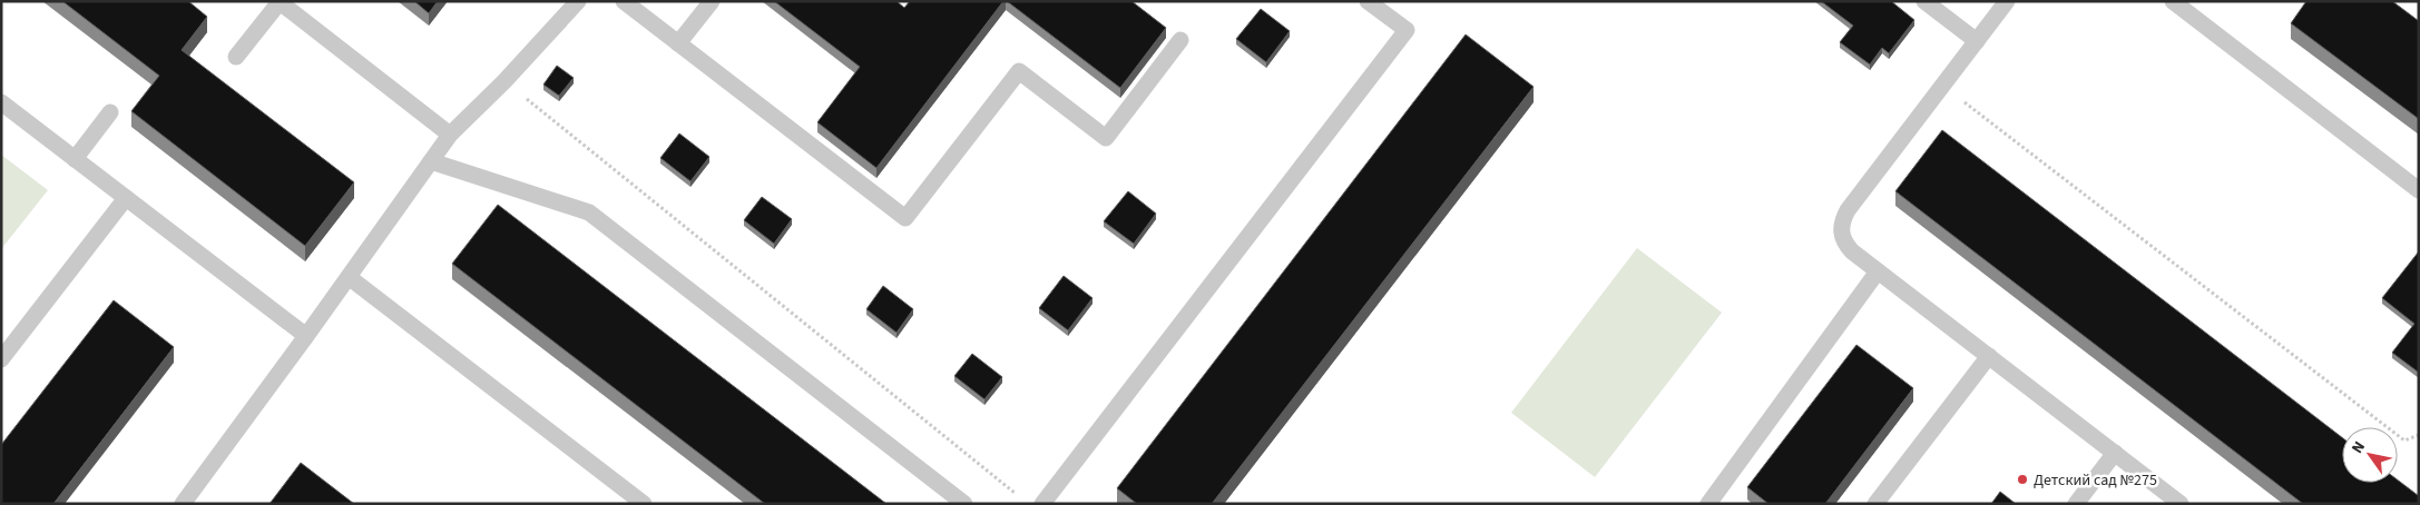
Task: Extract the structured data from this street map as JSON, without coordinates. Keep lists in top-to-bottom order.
{
  "places": ["Детский сад №275"],
  "north": "top left"
}
